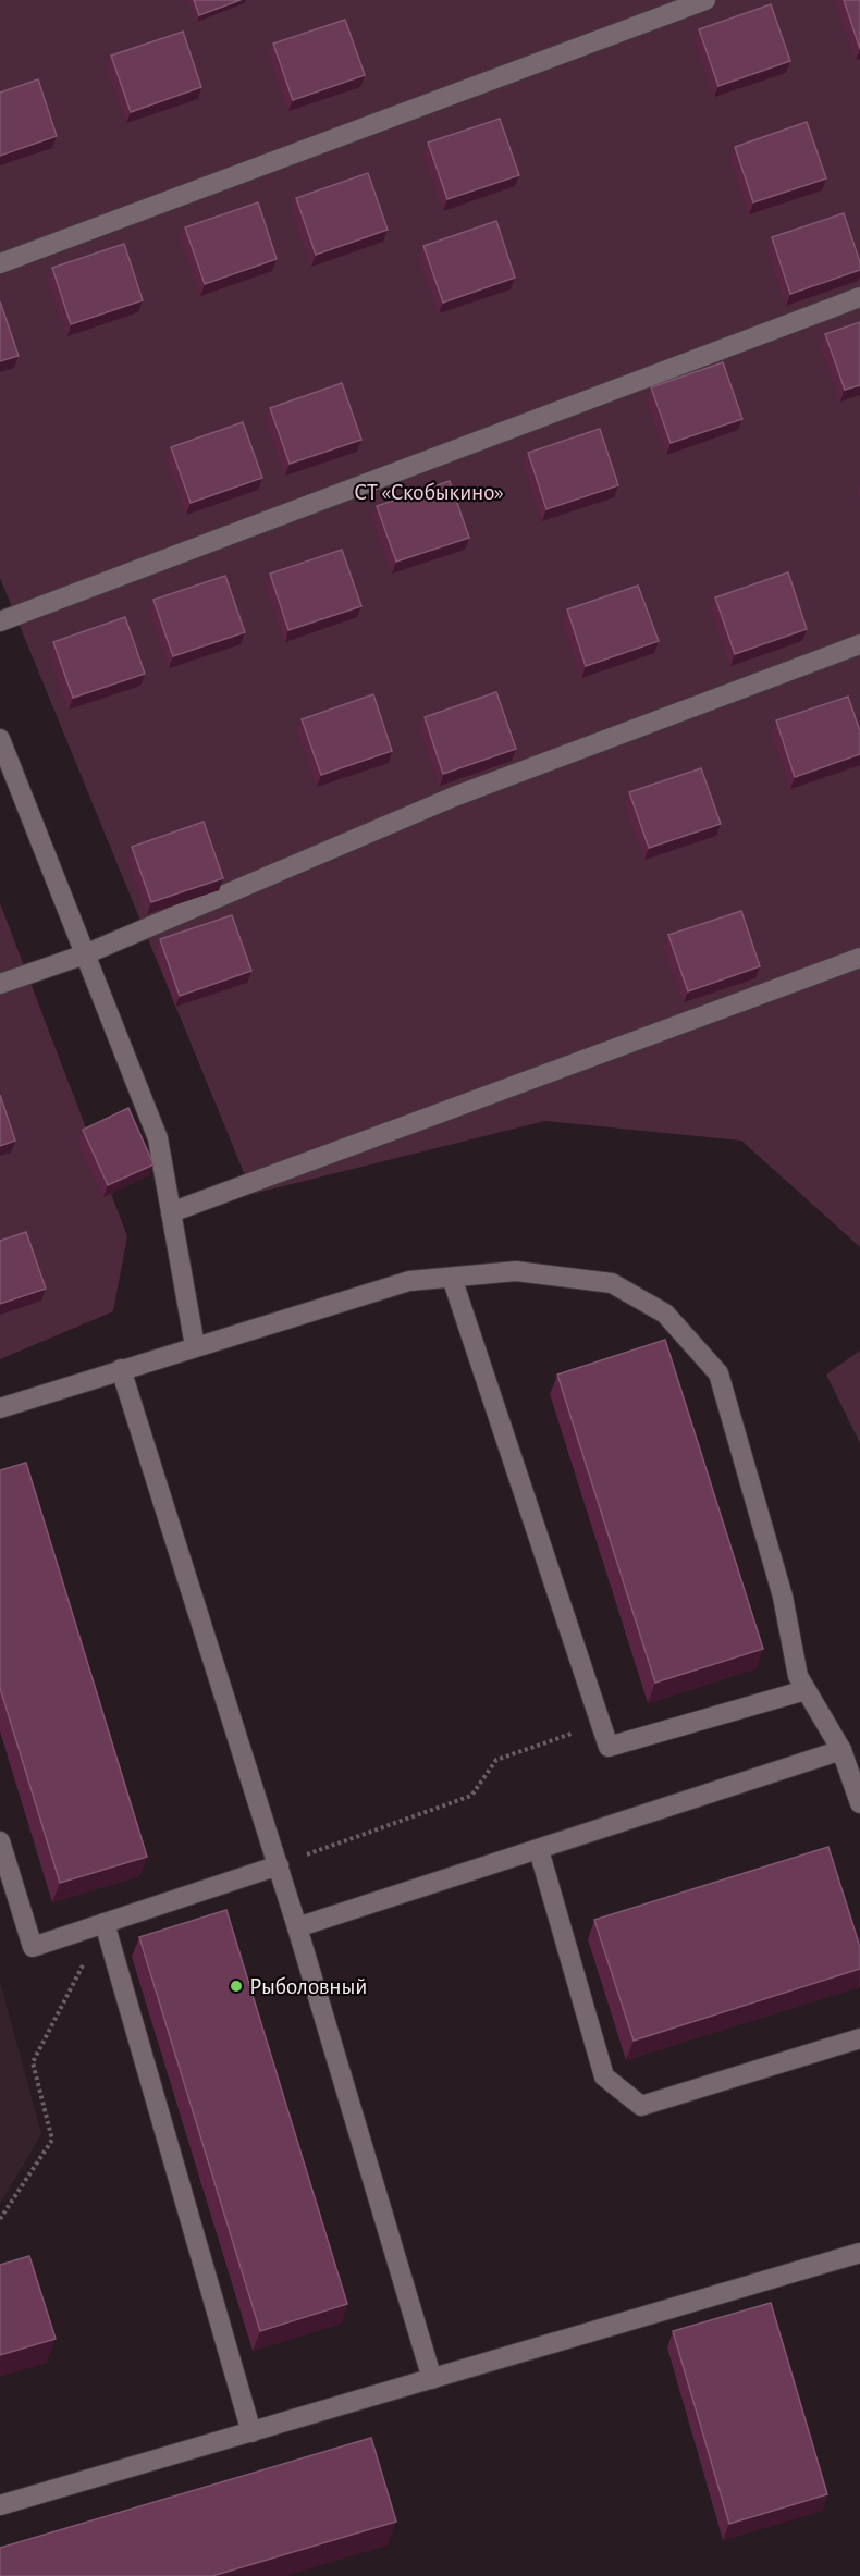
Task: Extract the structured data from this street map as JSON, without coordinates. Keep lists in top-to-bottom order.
{
  "parks": ["СТ «Скобыкино»"],
  "places": ["Рыболовный"]
}
